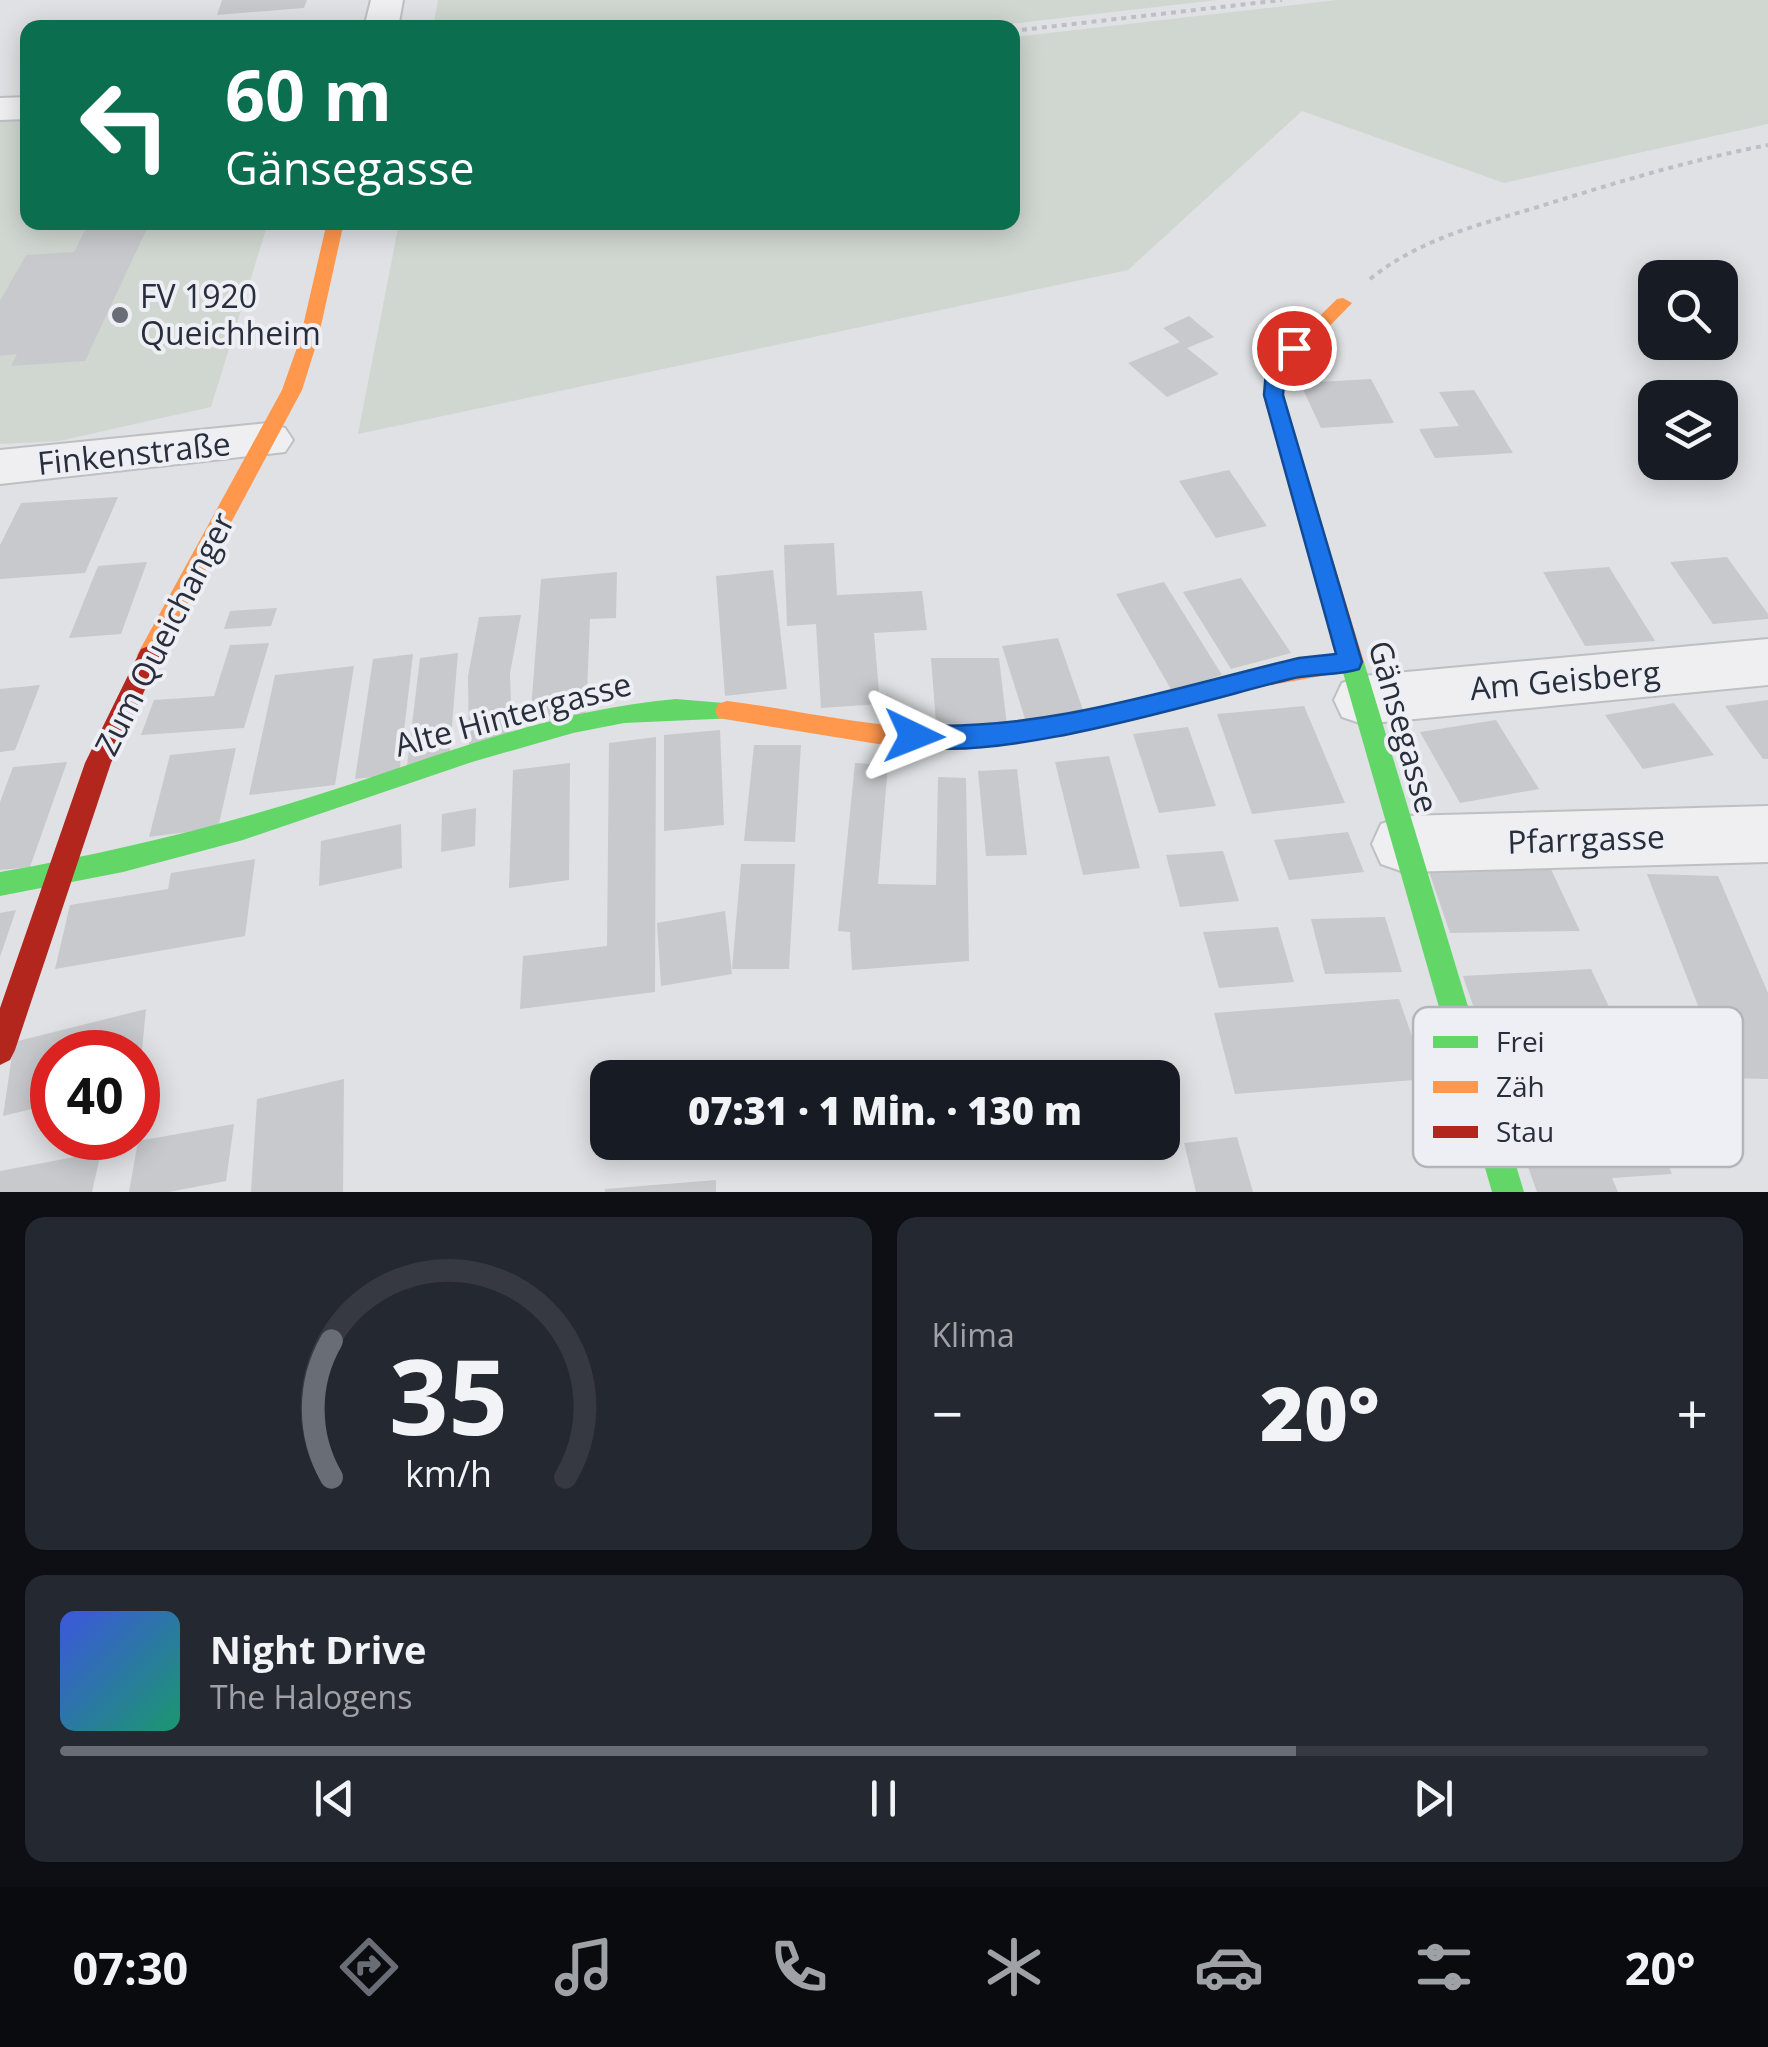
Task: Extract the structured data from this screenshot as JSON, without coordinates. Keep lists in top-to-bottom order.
{
  "streets": {
    "street": [
      "Finkenstraße",
      "Zum Queichanger",
      "Am Geisberg",
      "Alte Hintergasse",
      "Gänsegasse",
      "Pfarrgasse"
    ]
  },
  "crossings": [
    ["Finkenstraße", "Zum Queichanger"],
    ["Zum Queichanger", "Alte Hintergasse"],
    ["Am Geisberg", "Alte Hintergasse"],
    ["Am Geisberg", "Gänsegasse"],
    ["Alte Hintergasse", "Gänsegasse"],
    ["Gänsegasse", "Pfarrgasse"]
  ],
  "places": ["FV 1920 Queichheim"],
  "legend": ["Frei", "Zäh", "Stau"],
  "page": {
    "turn": ["60 m", "Gänsegasse"],
    "limit": "40",
    "trip": "07:31 · 1 Min. · 130 m",
    "tile": "Klima",
    "heat": ["−", "20°", "+"],
    "song": ["Night Drive", "The Halogens"],
    "tabs": ["07:30", "20°"],
    "gauge": ["35", "km/h"]
  }
}
